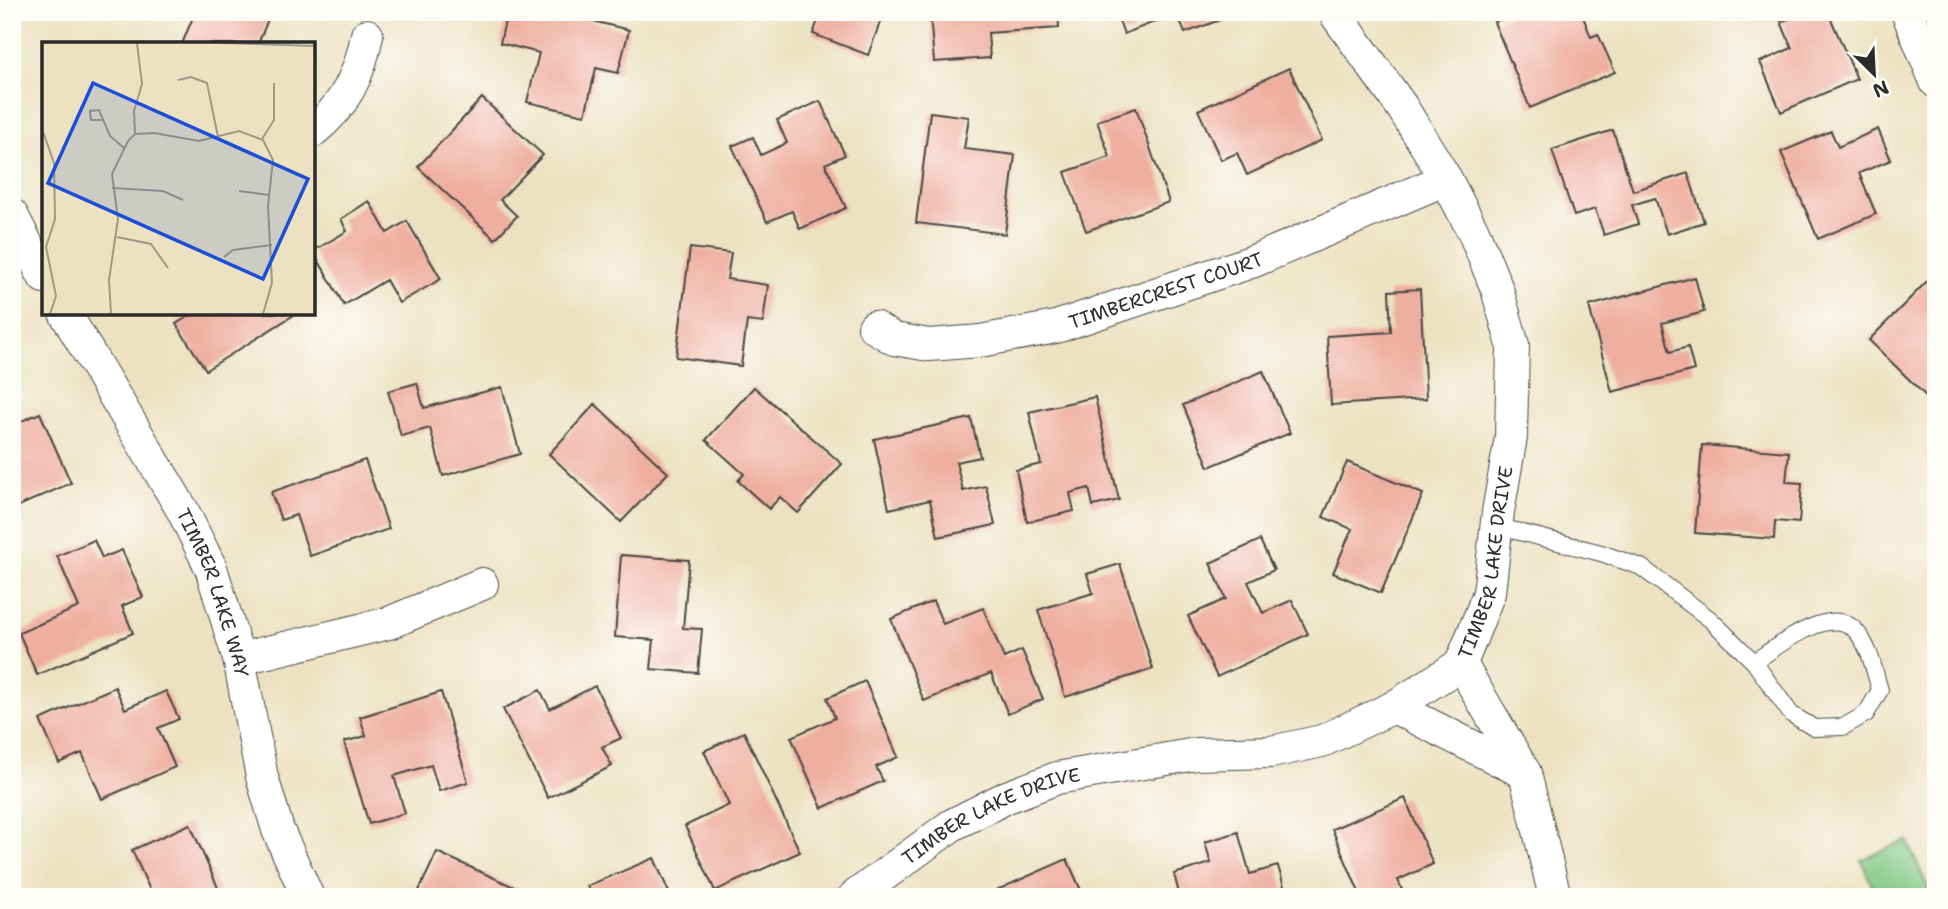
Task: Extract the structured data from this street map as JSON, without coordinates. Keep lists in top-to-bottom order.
{
  "streets": {
    "street": ["TIMBERCREST COURT", "TIMBER LAKE DRIVE", "TIMBER LAKE WAY"]
  },
  "crossings": [
    ["TIMBERCREST COURT", "TIMBER LAKE DRIVE"]
  ],
  "north": "bottom right"
}
